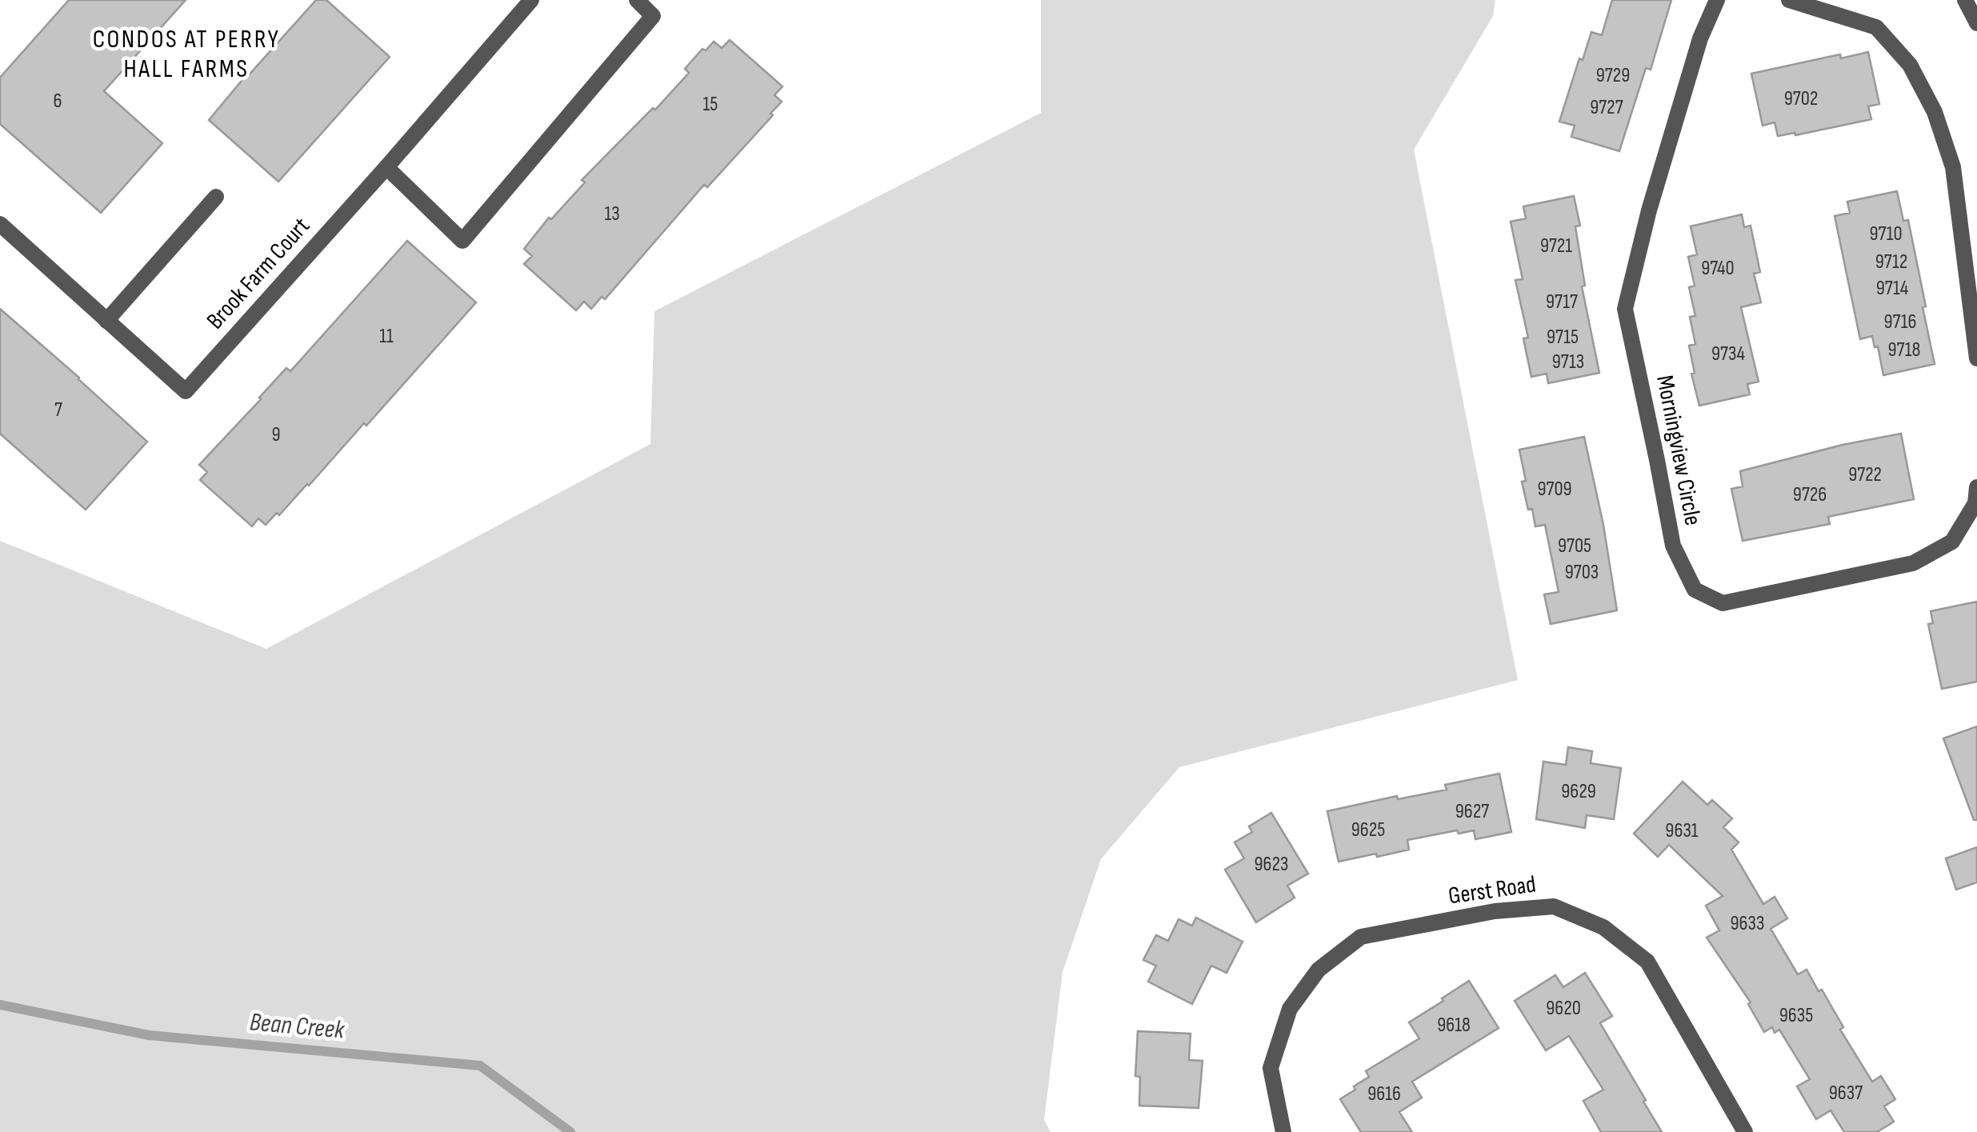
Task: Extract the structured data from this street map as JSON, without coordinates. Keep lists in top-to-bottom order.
{
  "streets": {
    "street": ["Brook Farm Court", "Morningview Circle", "Gerst Road"]
  },
  "districts": ["CONDOS AT PERRY HALL FARMS"],
  "water": ["Bean Creek"],
  "house_numbers": [
    "9729",
    "9702",
    "6",
    "15",
    "9727",
    "13",
    "9710",
    "9721",
    "9712",
    "9740",
    "9714",
    "9717",
    "9716",
    "11",
    "9715",
    "9718",
    "9734",
    "9713",
    "7",
    "9",
    "9722",
    "9709",
    "9726",
    "9705",
    "9703",
    "9629",
    "9627",
    "9625",
    "9631",
    "9623",
    "9633",
    "9620",
    "9635",
    "9618",
    "9637",
    "9616"
  ]
}
